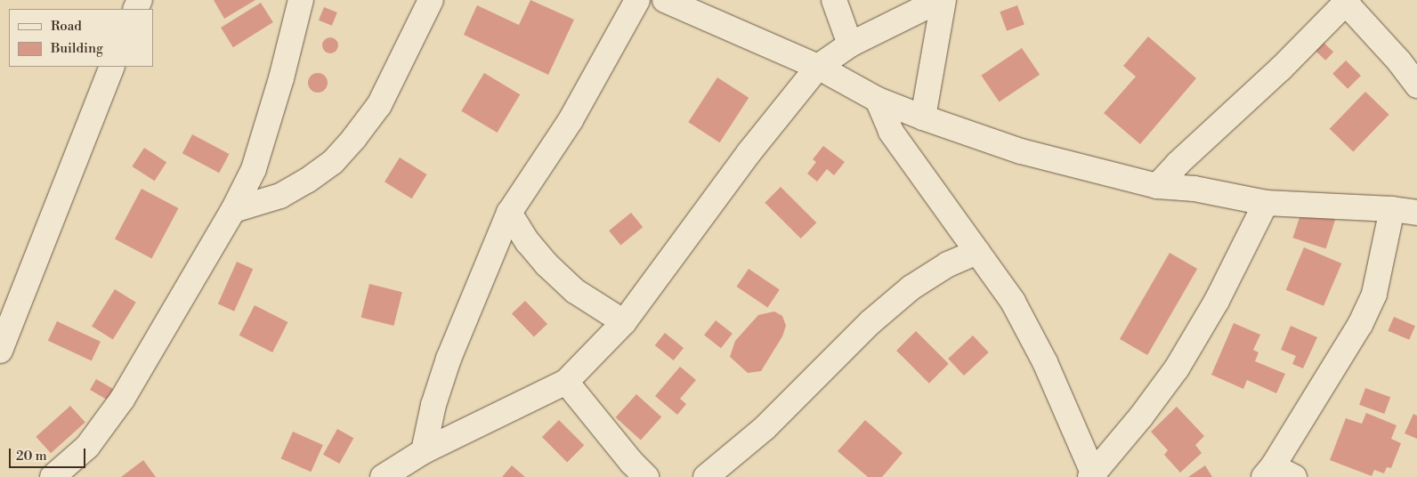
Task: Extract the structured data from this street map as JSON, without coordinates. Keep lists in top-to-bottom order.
{
  "legend": ["Road", "Building"],
  "scale_bar": "20 m"
}
